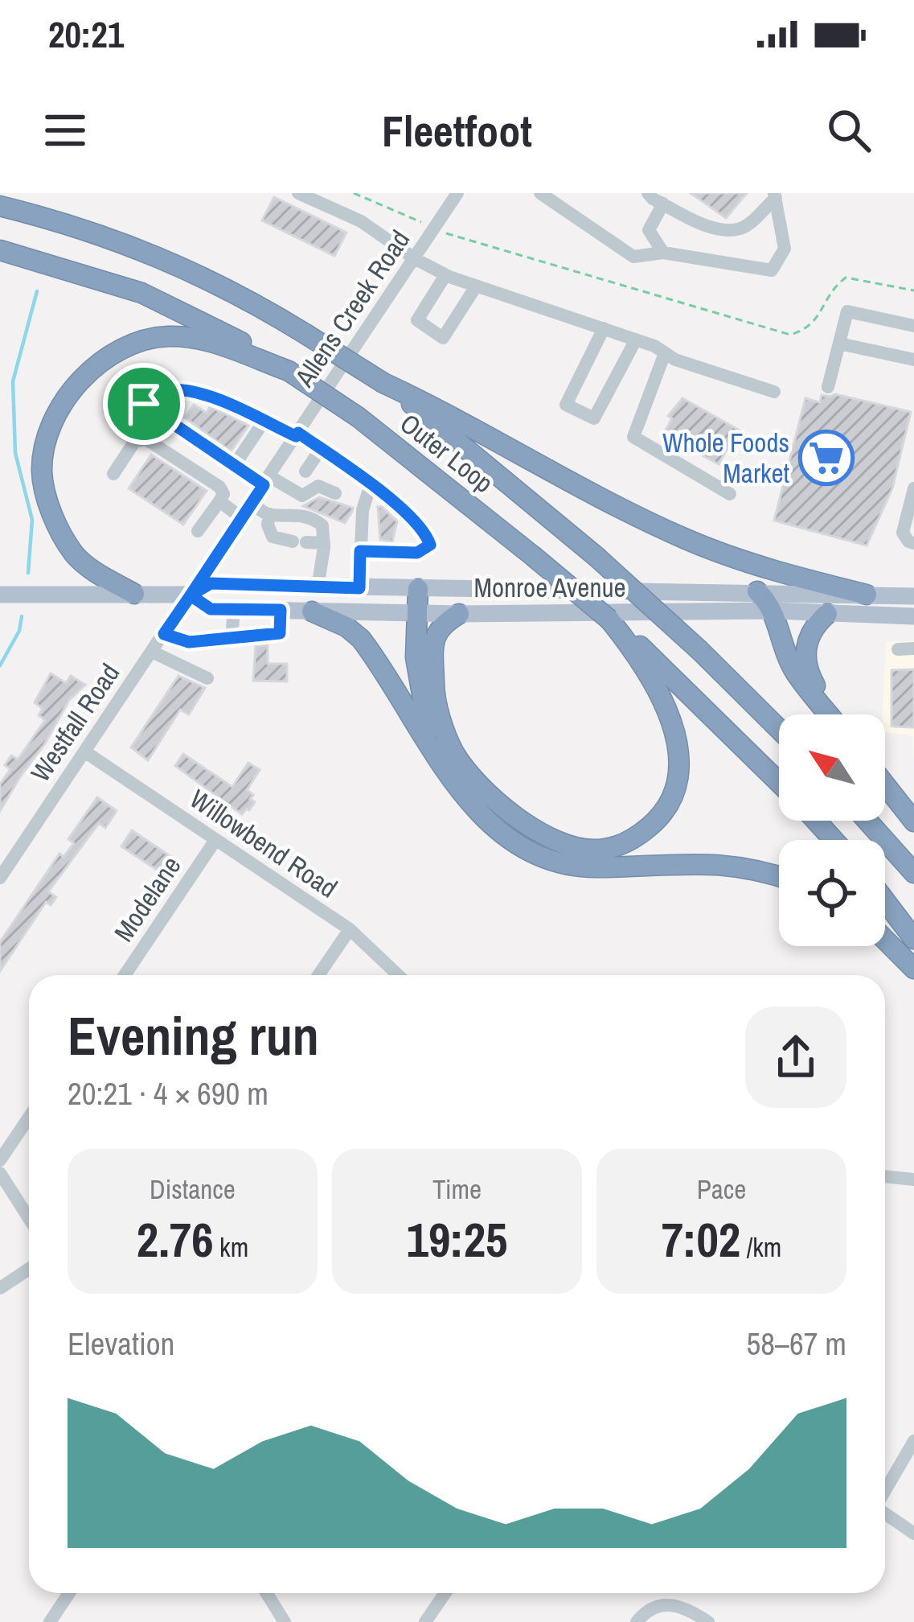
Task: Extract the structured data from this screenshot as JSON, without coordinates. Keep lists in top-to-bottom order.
{
  "streets": {
    "highway": ["Outer Loop"],
    "main road": ["Monroe Avenue"],
    "street": [
      "Allens Creek Road",
      "Westfall Road",
      "Willowbend Road",
      "Modelane"
    ]
  },
  "crossings": [
    ["Allens Creek Road", "Monroe Avenue"],
    ["Allens Creek Road", "Westfall Road"],
    ["Monroe Avenue", "Westfall Road"],
    ["Westfall Road", "Willowbend Road"],
    ["Willowbend Road", "Modelane"]
  ],
  "places": {
    "supermarket": ["Whole Foods Market"]
  },
  "north": "top left",
  "page": {
    "status": "20:21",
    "header": "Fleetfoot",
    "heading": ["Evening run", "20:21 · 4 × 690 m"],
    "stats": [
      ["Distance", "2.76 km"],
      ["Time", "19:25"],
      ["Pace", "7:02 /km"]
    ],
    "chart": ["Elevation", "58–67 m"]
  }
}
